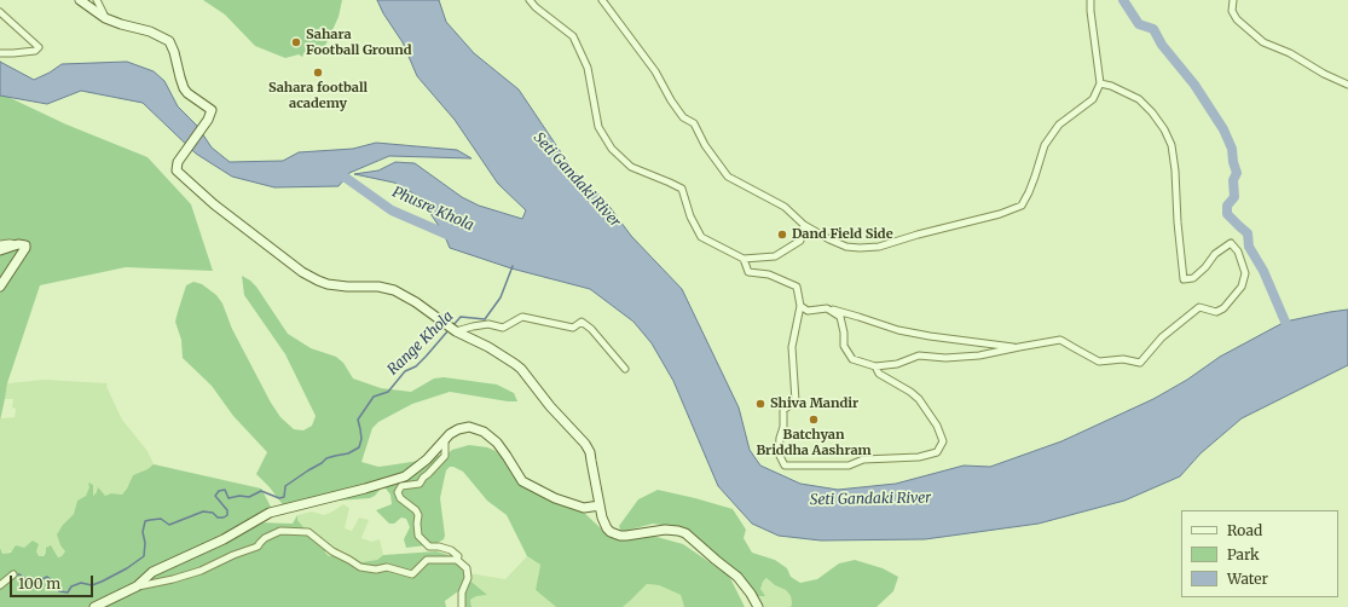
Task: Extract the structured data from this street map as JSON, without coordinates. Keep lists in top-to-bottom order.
{
  "water": ["Seti Gandaki River", "Phusre Khola", "Range Khola"],
  "places": [
    "Sahara Football Ground",
    "Sahara football academy",
    "Dand Field Side",
    "Shiva Mandir",
    "Batchyan Briddha Aashram"
  ],
  "legend": ["Road", "Park", "Water"],
  "scale_bar": "100 m"
}
